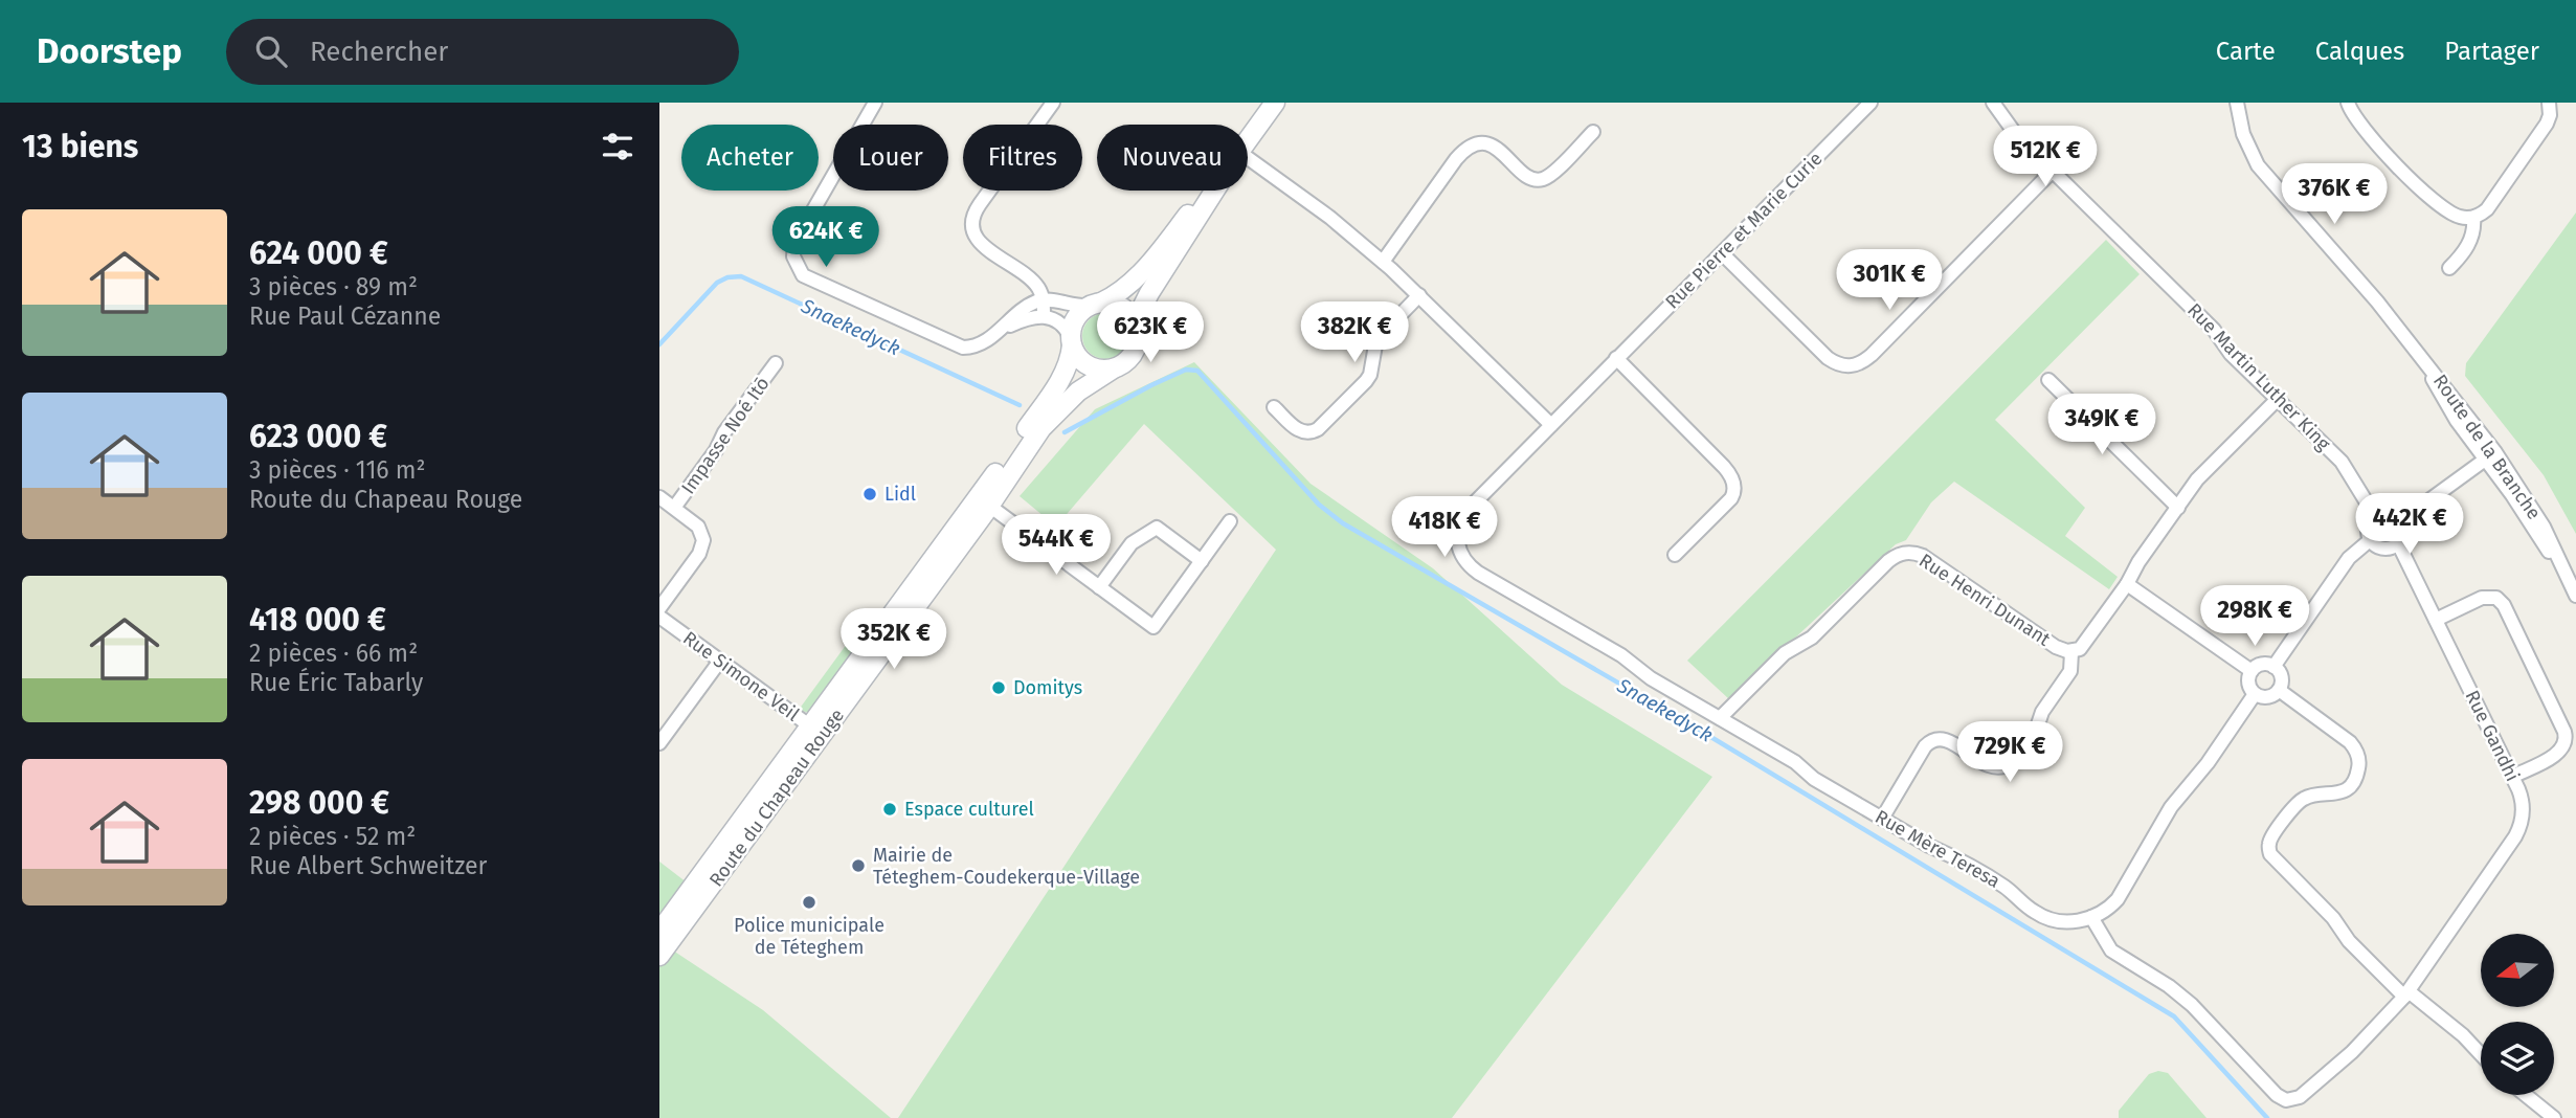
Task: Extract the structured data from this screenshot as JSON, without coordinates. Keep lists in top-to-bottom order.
{
  "streets": {
    "street": [
      "Rue Pierre et Marie Curie",
      "Rue Martin Luther King",
      "Impasse Noé Itō",
      "Route de la Branche",
      "Rue Henri Dunant",
      "Rue Simone Veil",
      "Rue Gandhi",
      "Route du Chapeau Rouge",
      "Rue Mère Teresa"
    ]
  },
  "crossings": [
    ["Rue Pierre et Marie Curie", "Rue Mère Teresa"],
    ["Rue Martin Luther King", "Rue Henri Dunant"],
    ["Rue Martin Luther King", "Rue Gandhi"],
    ["Rue Henri Dunant", "Rue Mère Teresa"],
    ["Rue Simone Veil", "Route du Chapeau Rouge"]
  ],
  "water": ["Snaekedyck"],
  "places": [
    "Lidl",
    "Domitys",
    "Espace culturel",
    "Mairie de Téteghem-Coudekerque-Village",
    "Police municipale de Téteghem"
  ],
  "north": "left",
  "page": {
    "header": "Doorstep",
    "search": "Rechercher",
    "nav": ["Carte", "Calques", "Partager"],
    "heading": "13 biens",
    "chip": [
      "Acheter",
      "Louer",
      "Filtres",
      "Nouveau"
    ],
    "price": [
      "512K €",
      "376K €",
      "624K €",
      "301K €",
      "623K €",
      "382K €",
      "349K €",
      "442K €",
      "418K €",
      "544K €",
      "298K €",
      "352K €",
      "729K €"
    ],
    "list": [
      {
        "name": "624 000 €",
        "note": "3 pièces · 89 m² · Rue Paul Cézanne"
      },
      {
        "name": "623 000 €",
        "note": "3 pièces · 116 m² · Route du Chapeau Rouge"
      },
      {
        "name": "418 000 €",
        "note": "2 pièces · 66 m² · Rue Éric Tabarly"
      },
      {
        "name": "298 000 €",
        "note": "2 pièces · 52 m² · Rue Albert Schweitzer"
      }
    ]
  }
}
